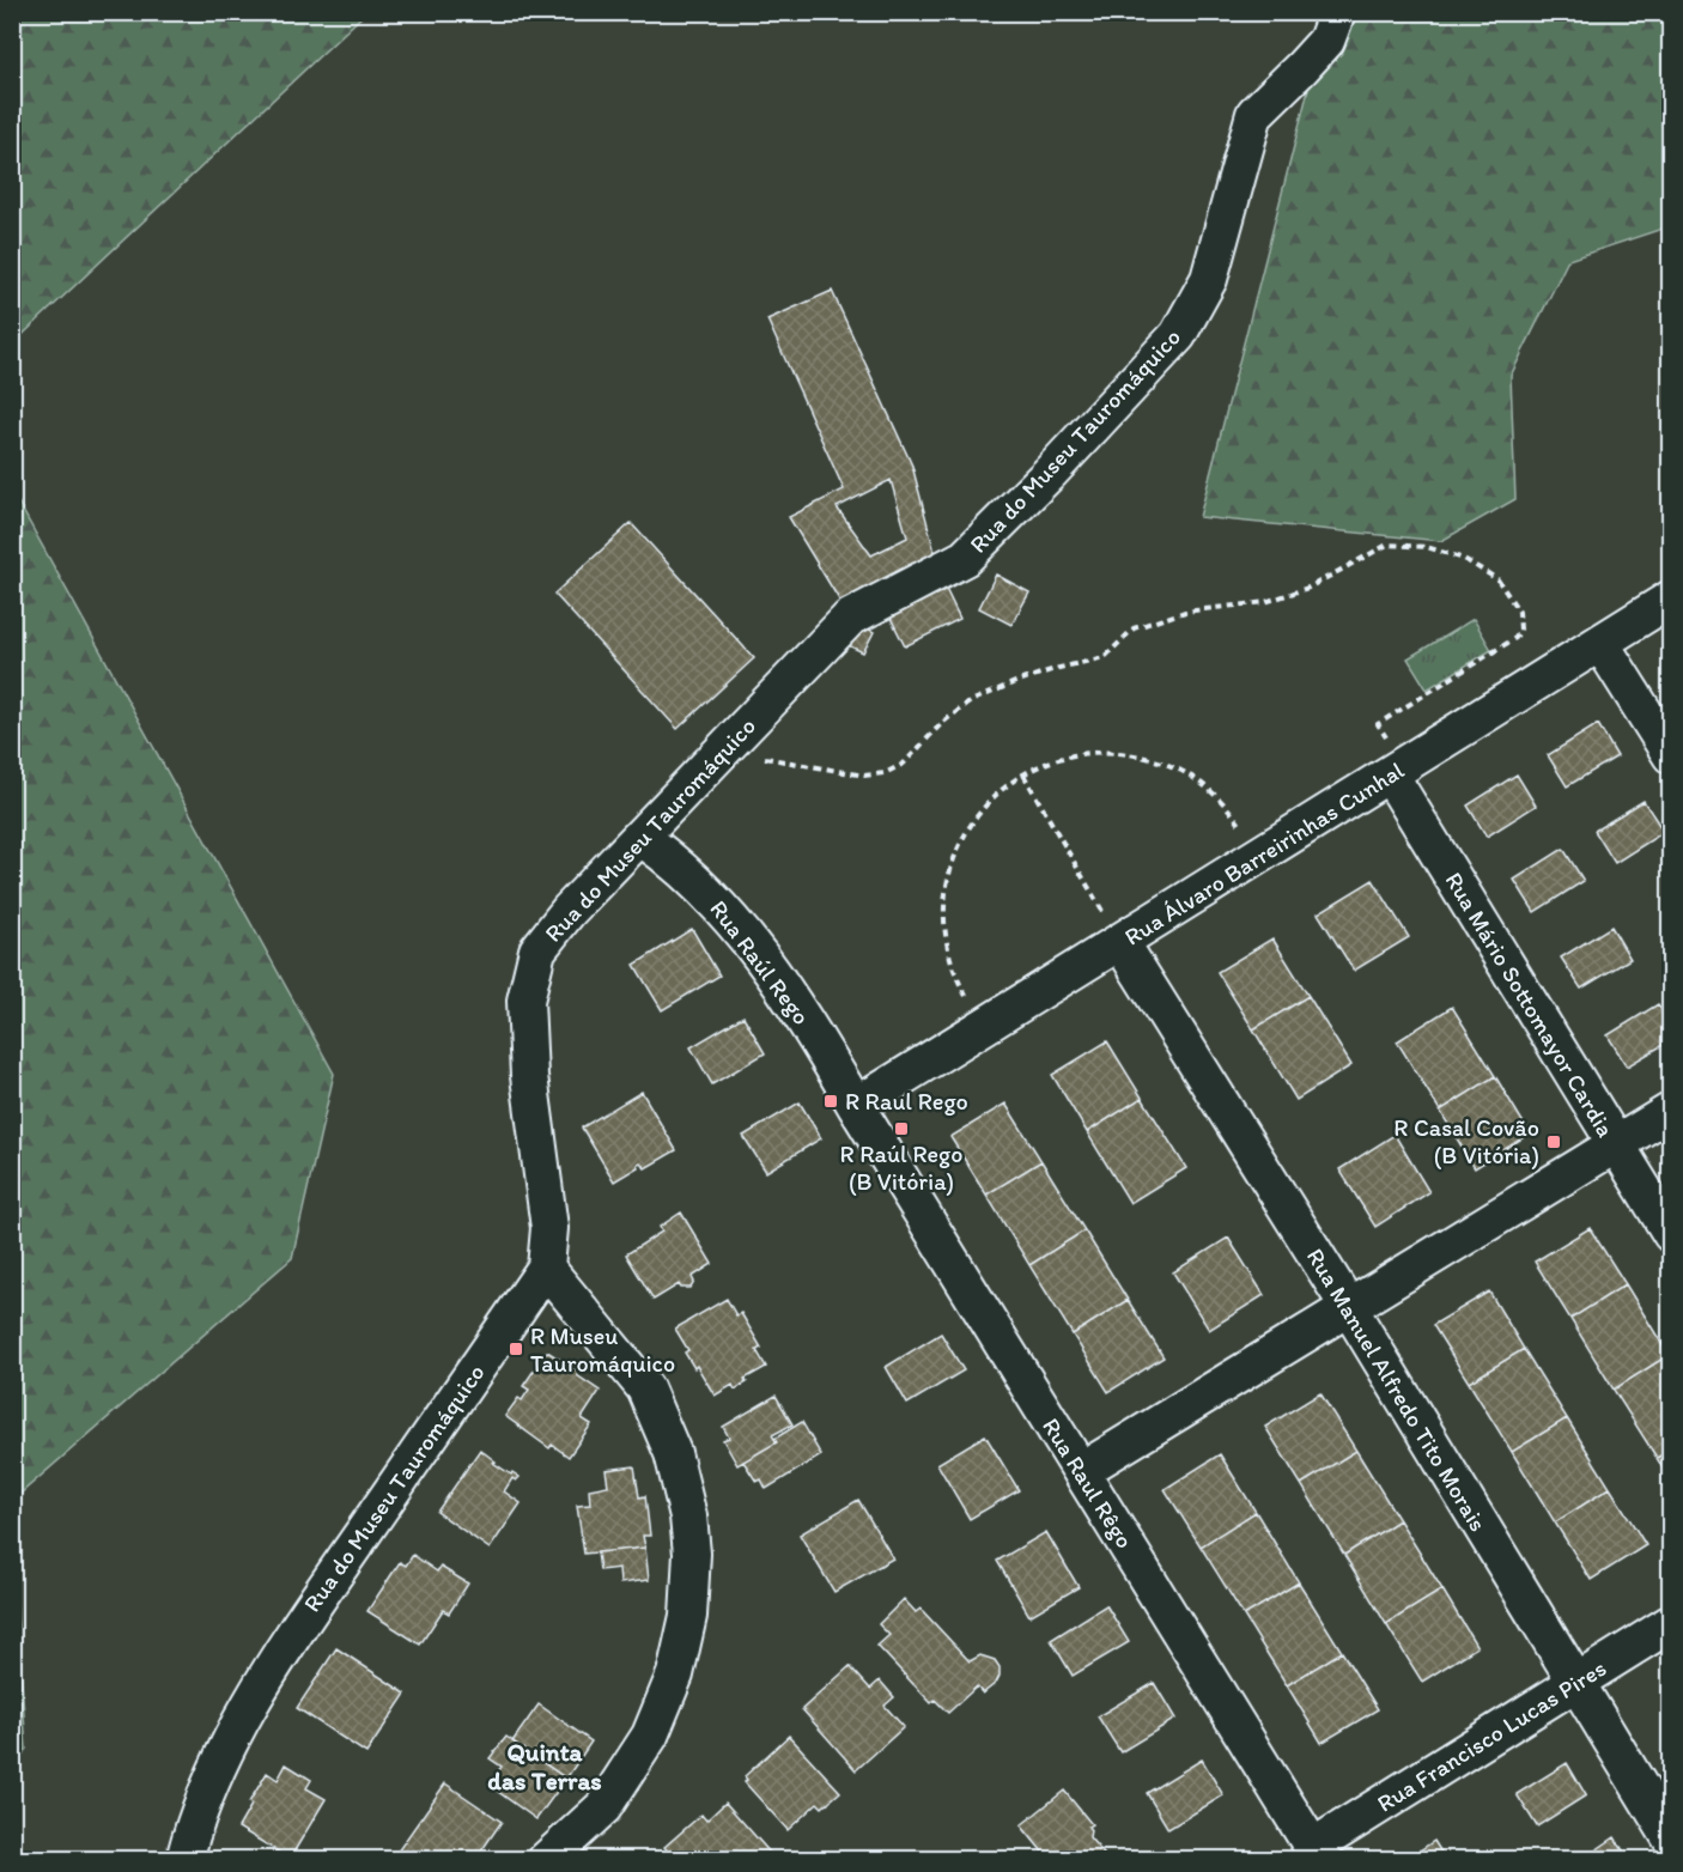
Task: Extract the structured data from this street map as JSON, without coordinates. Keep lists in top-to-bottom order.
{
  "streets": {
    "street": [
      "Rua do Museu Tauromáquico",
      "Rua Álvaro Barreirinhas Cunhal",
      "Rua Raúl Rego",
      "Rua Mário Sottomayor Cardia",
      "Rua Manuel Alfredo Tito Morais",
      "Rua Raul Rêgo",
      "Rua Francisco Lucas Pires"
    ]
  },
  "crossings": [
    ["Rua do Museu Tauromáquico", "Rua Raúl Rego"],
    ["Rua Álvaro Barreirinhas Cunhal", "Rua Raúl Rego"],
    ["Rua Álvaro Barreirinhas Cunhal", "Rua Mário Sottomayor Cardia"],
    ["Rua Álvaro Barreirinhas Cunhal", "Rua Manuel Alfredo Tito Morais"],
    ["Rua Álvaro Barreirinhas Cunhal", "Rua Raul Rêgo"],
    ["Rua Raúl Rego", "Rua Raul Rêgo"],
    ["Rua Manuel Alfredo Tito Morais", "Rua Francisco Lucas Pires"],
    ["Rua Raul Rêgo", "Rua Francisco Lucas Pires"]
  ],
  "districts": ["Quinta das Terras"],
  "places": {
    "transit": [
      "R Raul Rego",
      "R Raúl Rego (B Vitória)",
      "R Casal Covão (B Vitória)",
      "R Museu Tauromáquico"
    ]
  }
}
